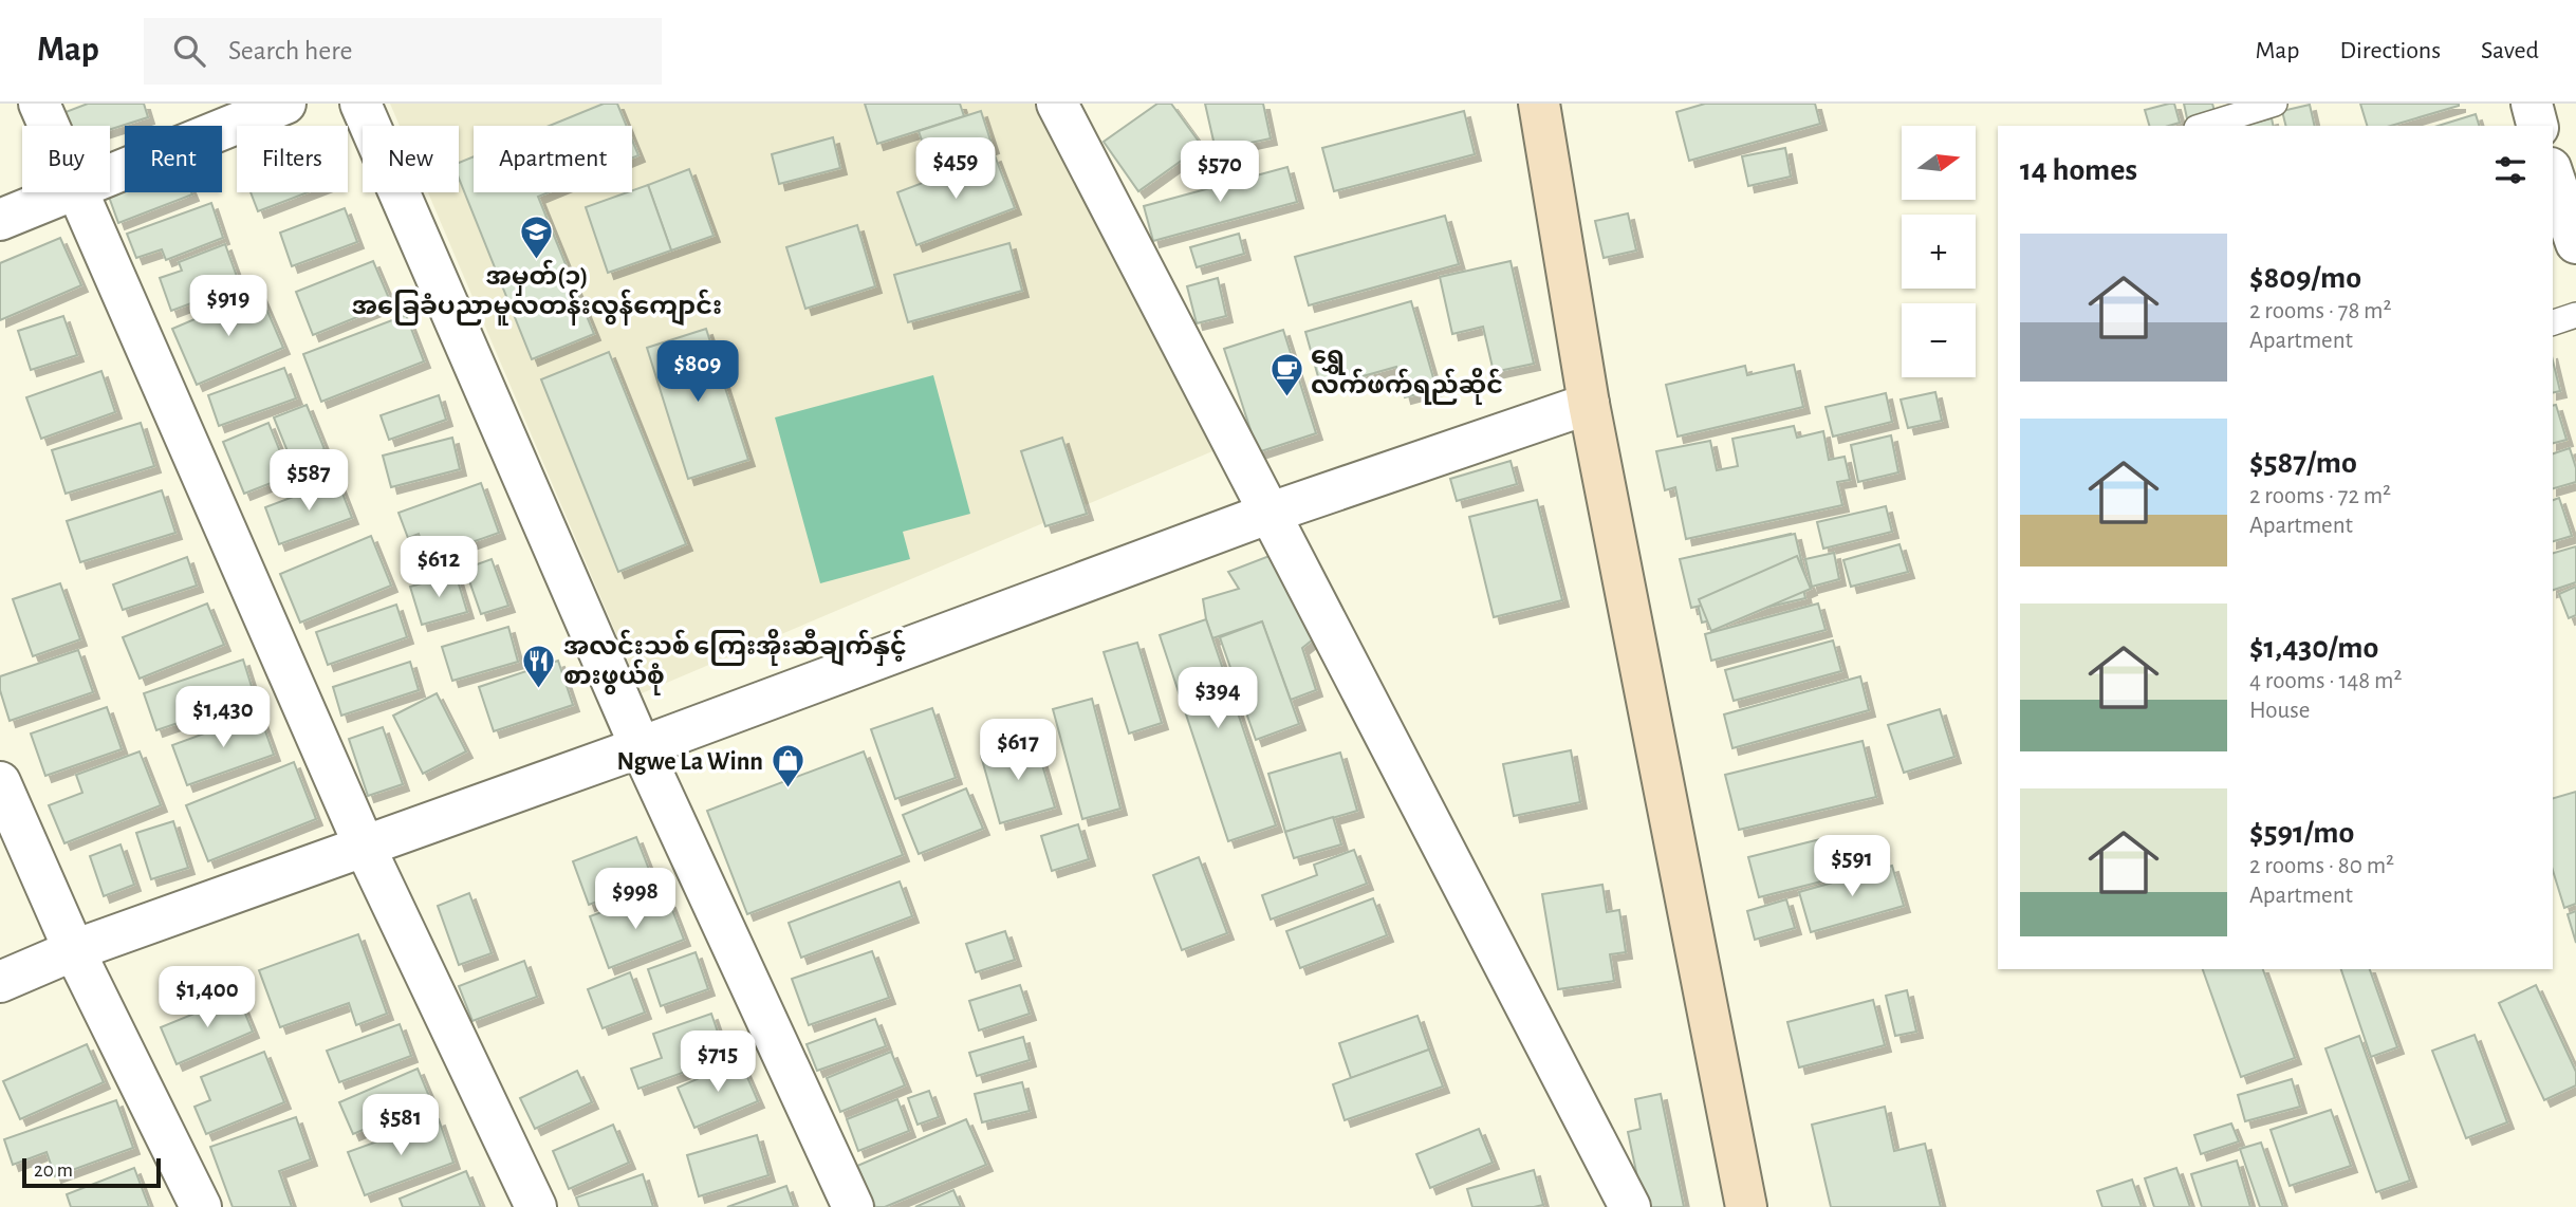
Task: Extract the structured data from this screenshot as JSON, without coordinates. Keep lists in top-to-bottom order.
{
  "places": {
    "school or university": ["အမှတ်(၁) အခြေခံပညာမူလတန်းလွန်ကျောင်း"],
    "cafe": ["ရွှေ လက်ဖက်ရည်ဆိုင်"],
    "restaurant": ["အလင်းသစ် ကြေးအိုးဆီချက်နှင့် စားဖွယ်စုံ"],
    "shop": ["Ngwe La Winn"]
  },
  "scale_bar": "20 m",
  "north": "right",
  "page": {
    "header": "Map",
    "search": "Search here",
    "nav": ["Map", "Directions", "Saved"],
    "map_buttons": ["+", "−"],
    "chip": [
      "Buy",
      "Rent",
      "Filters",
      "New",
      "Apartment"
    ],
    "heading": "14 homes",
    "price": [
      "$459",
      "$570",
      "$919",
      "$809",
      "$587",
      "$612",
      "$394",
      "$1,430",
      "$617",
      "$591",
      "$998",
      "$1,400",
      "$715",
      "$581"
    ],
    "list": [
      {
        "name": "$809/mo",
        "note": "2 rooms · 78 m² · Apartment"
      },
      {
        "name": "$587/mo",
        "note": "2 rooms · 72 m² · Apartment"
      },
      {
        "name": "$1,430/mo",
        "note": "4 rooms · 148 m² · House"
      },
      {
        "name": "$591/mo",
        "note": "2 rooms · 80 m² · Apartment"
      }
    ],
    "scale": "20 m"
  }
}
